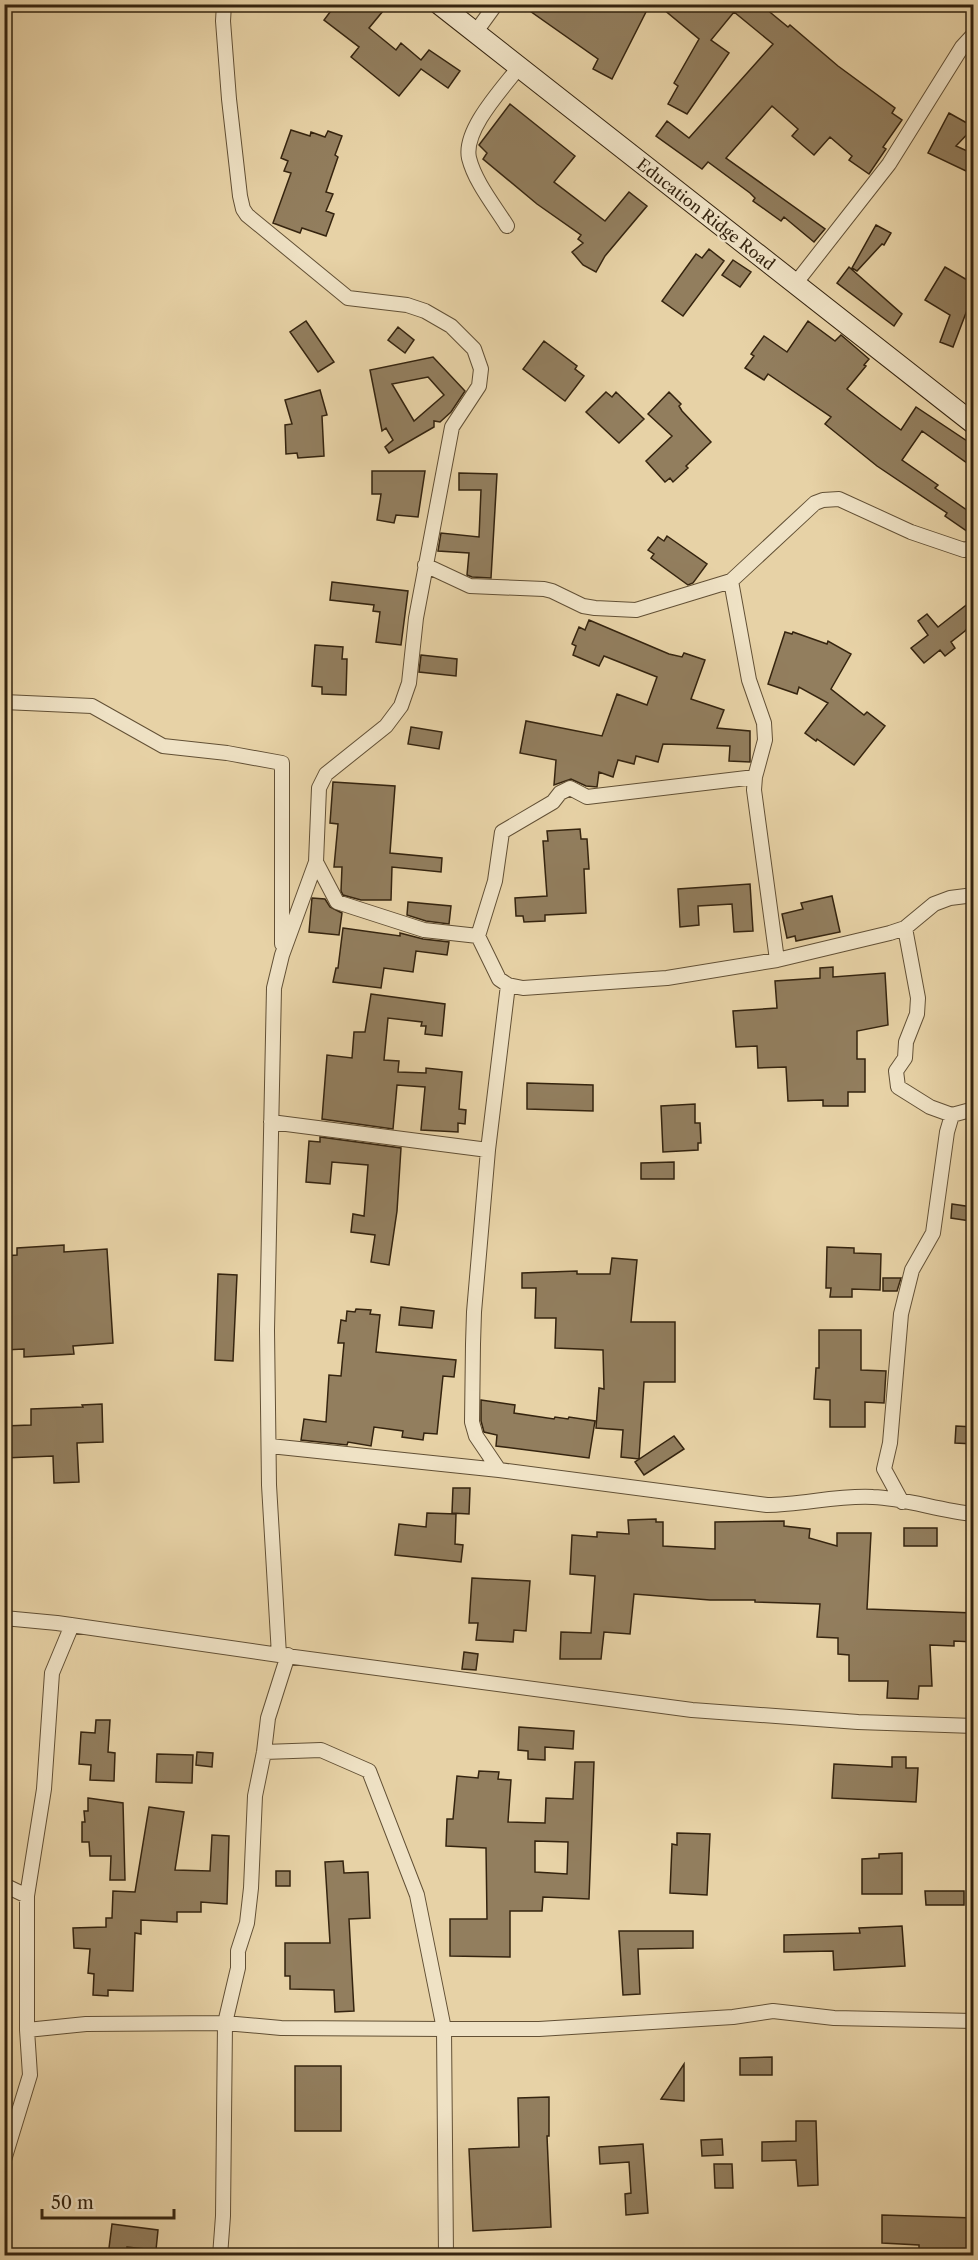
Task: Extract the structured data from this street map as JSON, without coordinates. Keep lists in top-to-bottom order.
{
  "streets": {
    "main road": ["Education Ridge Road"]
  },
  "scale_bar": "50 m"
}
